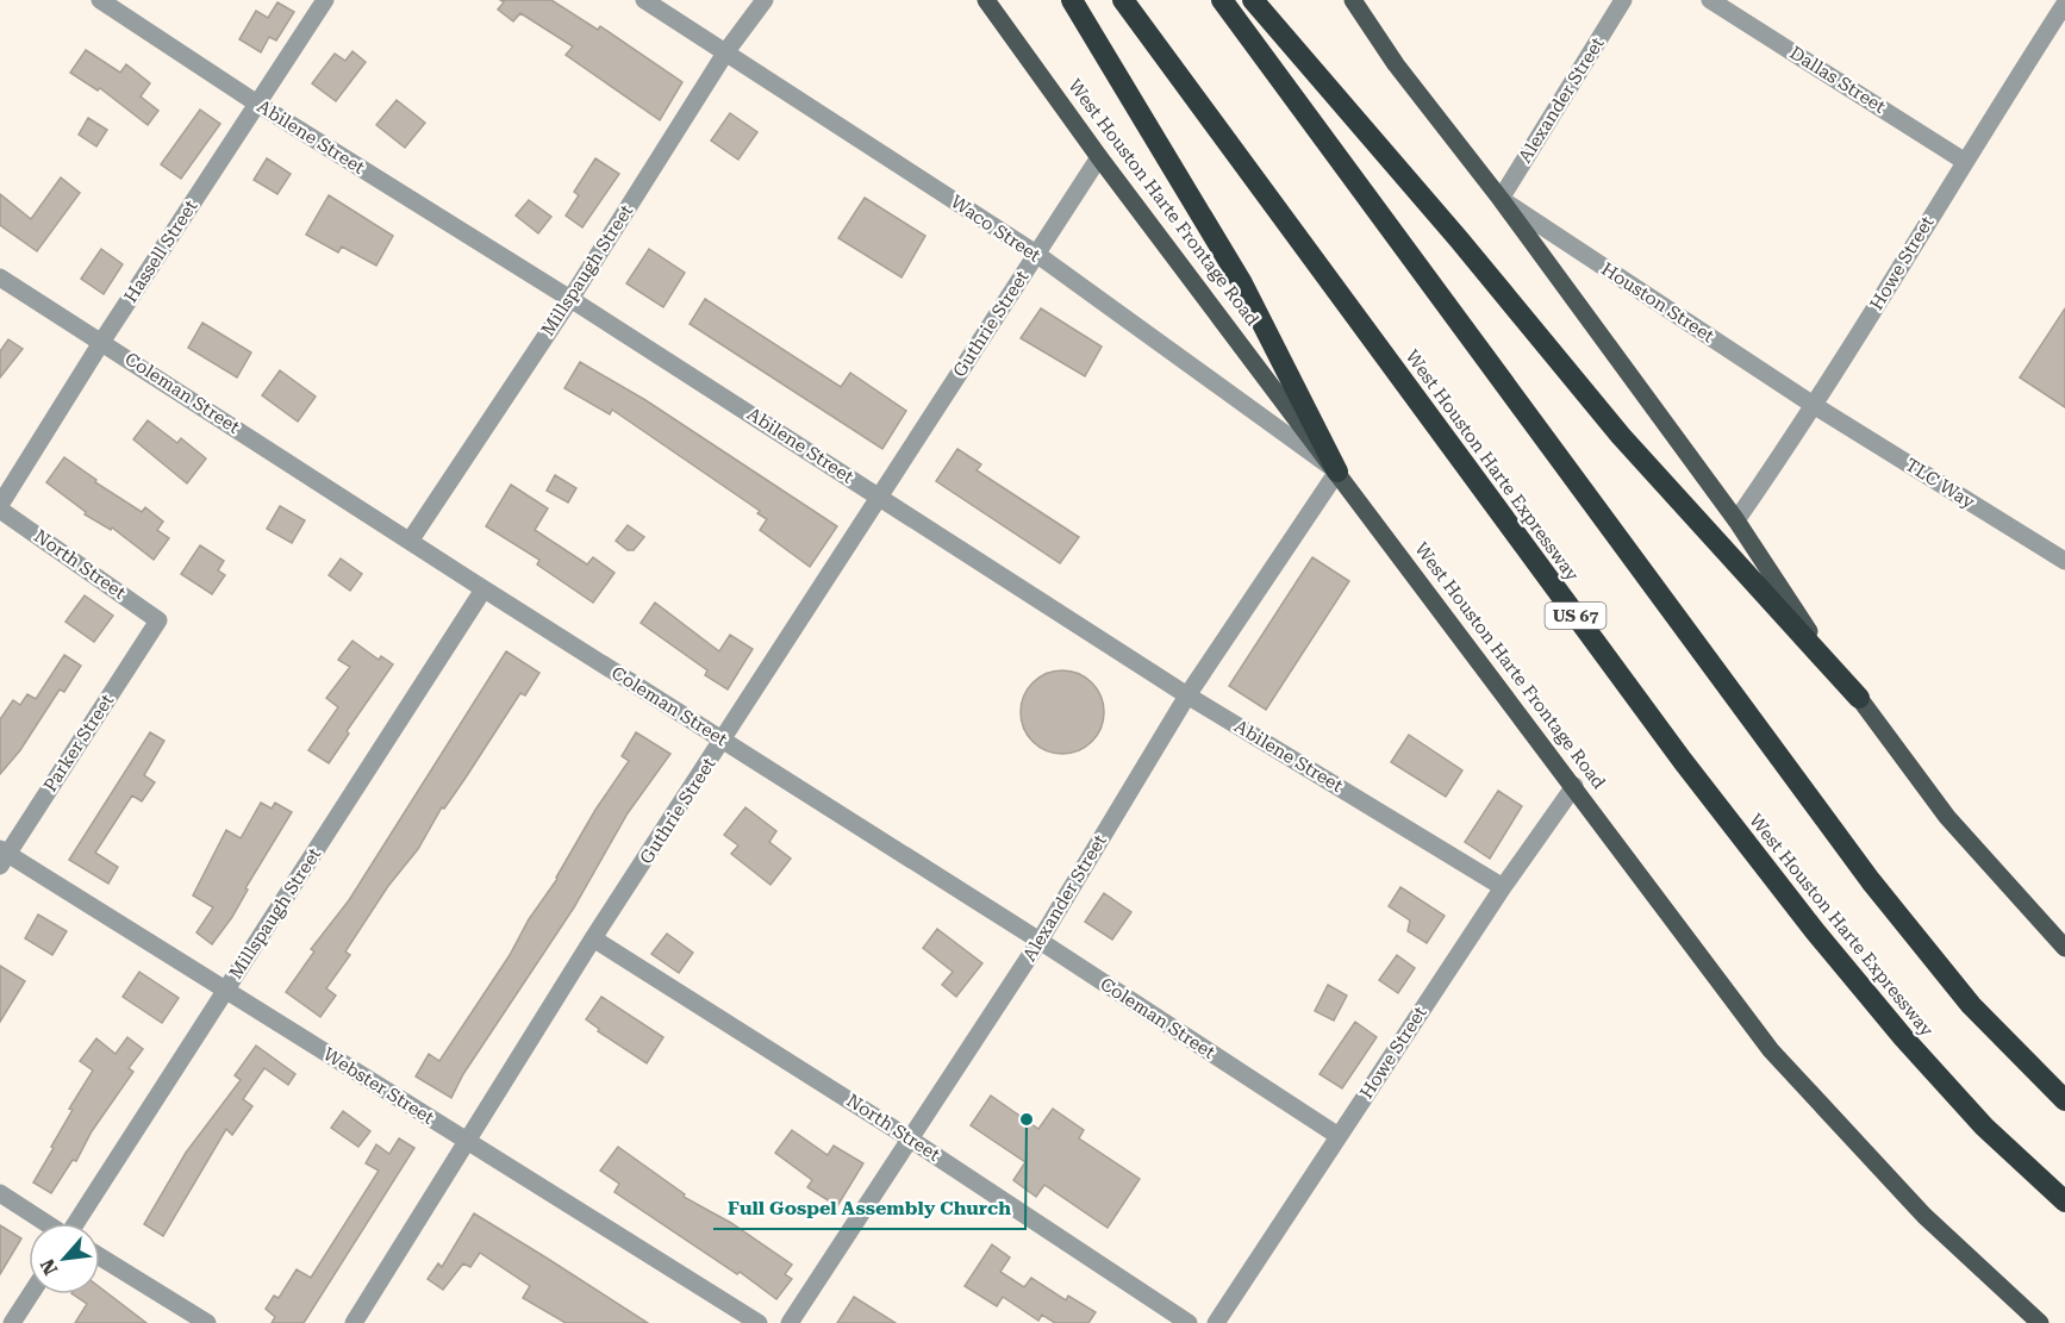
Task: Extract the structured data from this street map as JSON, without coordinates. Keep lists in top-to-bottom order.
{
  "streets": {
    "highway": ["West Houston Harte Expressway", "US 67"],
    "main road": ["West Houston Harte Frontage Road"],
    "street": [
      "Dallas Street",
      "Alexander Street",
      "Abilene Street",
      "Waco Street",
      "Hassell Street",
      "Howe Street",
      "Millspaugh Street",
      "Houston Street",
      "Guthrie Street",
      "Coleman Street",
      "TLC Way",
      "North Street",
      "Parker Street",
      "Webster Street"
    ]
  },
  "crossings": [
    ["Dallas Street", "Howe Street"],
    ["Alexander Street", "Abilene Street"],
    ["Alexander Street", "West Houston Harte Frontage Road"],
    ["Alexander Street", "Waco Street"],
    ["Alexander Street", "Houston Street"],
    ["Alexander Street", "Coleman Street"],
    ["Alexander Street", "North Street"],
    ["Abilene Street", "Hassell Street"],
    ["Abilene Street", "Howe Street"],
    ["Abilene Street", "Millspaugh Street"],
    ["Abilene Street", "Guthrie Street"],
    ["West Houston Harte Frontage Road", "Waco Street"],
    ["West Houston Harte Frontage Road", "Howe Street"],
    ["West Houston Harte Frontage Road", "Guthrie Street"],
    ["Waco Street", "Millspaugh Street"],
    ["Waco Street", "Guthrie Street"],
    ["Hassell Street", "Coleman Street"],
    ["Hassell Street", "North Street"],
    ["Howe Street", "Houston Street"],
    ["Howe Street", "Coleman Street"],
    ["Howe Street", "TLC Way"],
    ["Millspaugh Street", "Coleman Street"],
    ["Millspaugh Street", "Webster Street"],
    ["Houston Street", "TLC Way"],
    ["Guthrie Street", "Coleman Street"],
    ["Guthrie Street", "North Street"],
    ["Guthrie Street", "Webster Street"],
    ["North Street", "Parker Street"],
    ["Parker Street", "Webster Street"]
  ],
  "places": ["Full Gospel Assembly Church"],
  "north": "bottom left"
}
